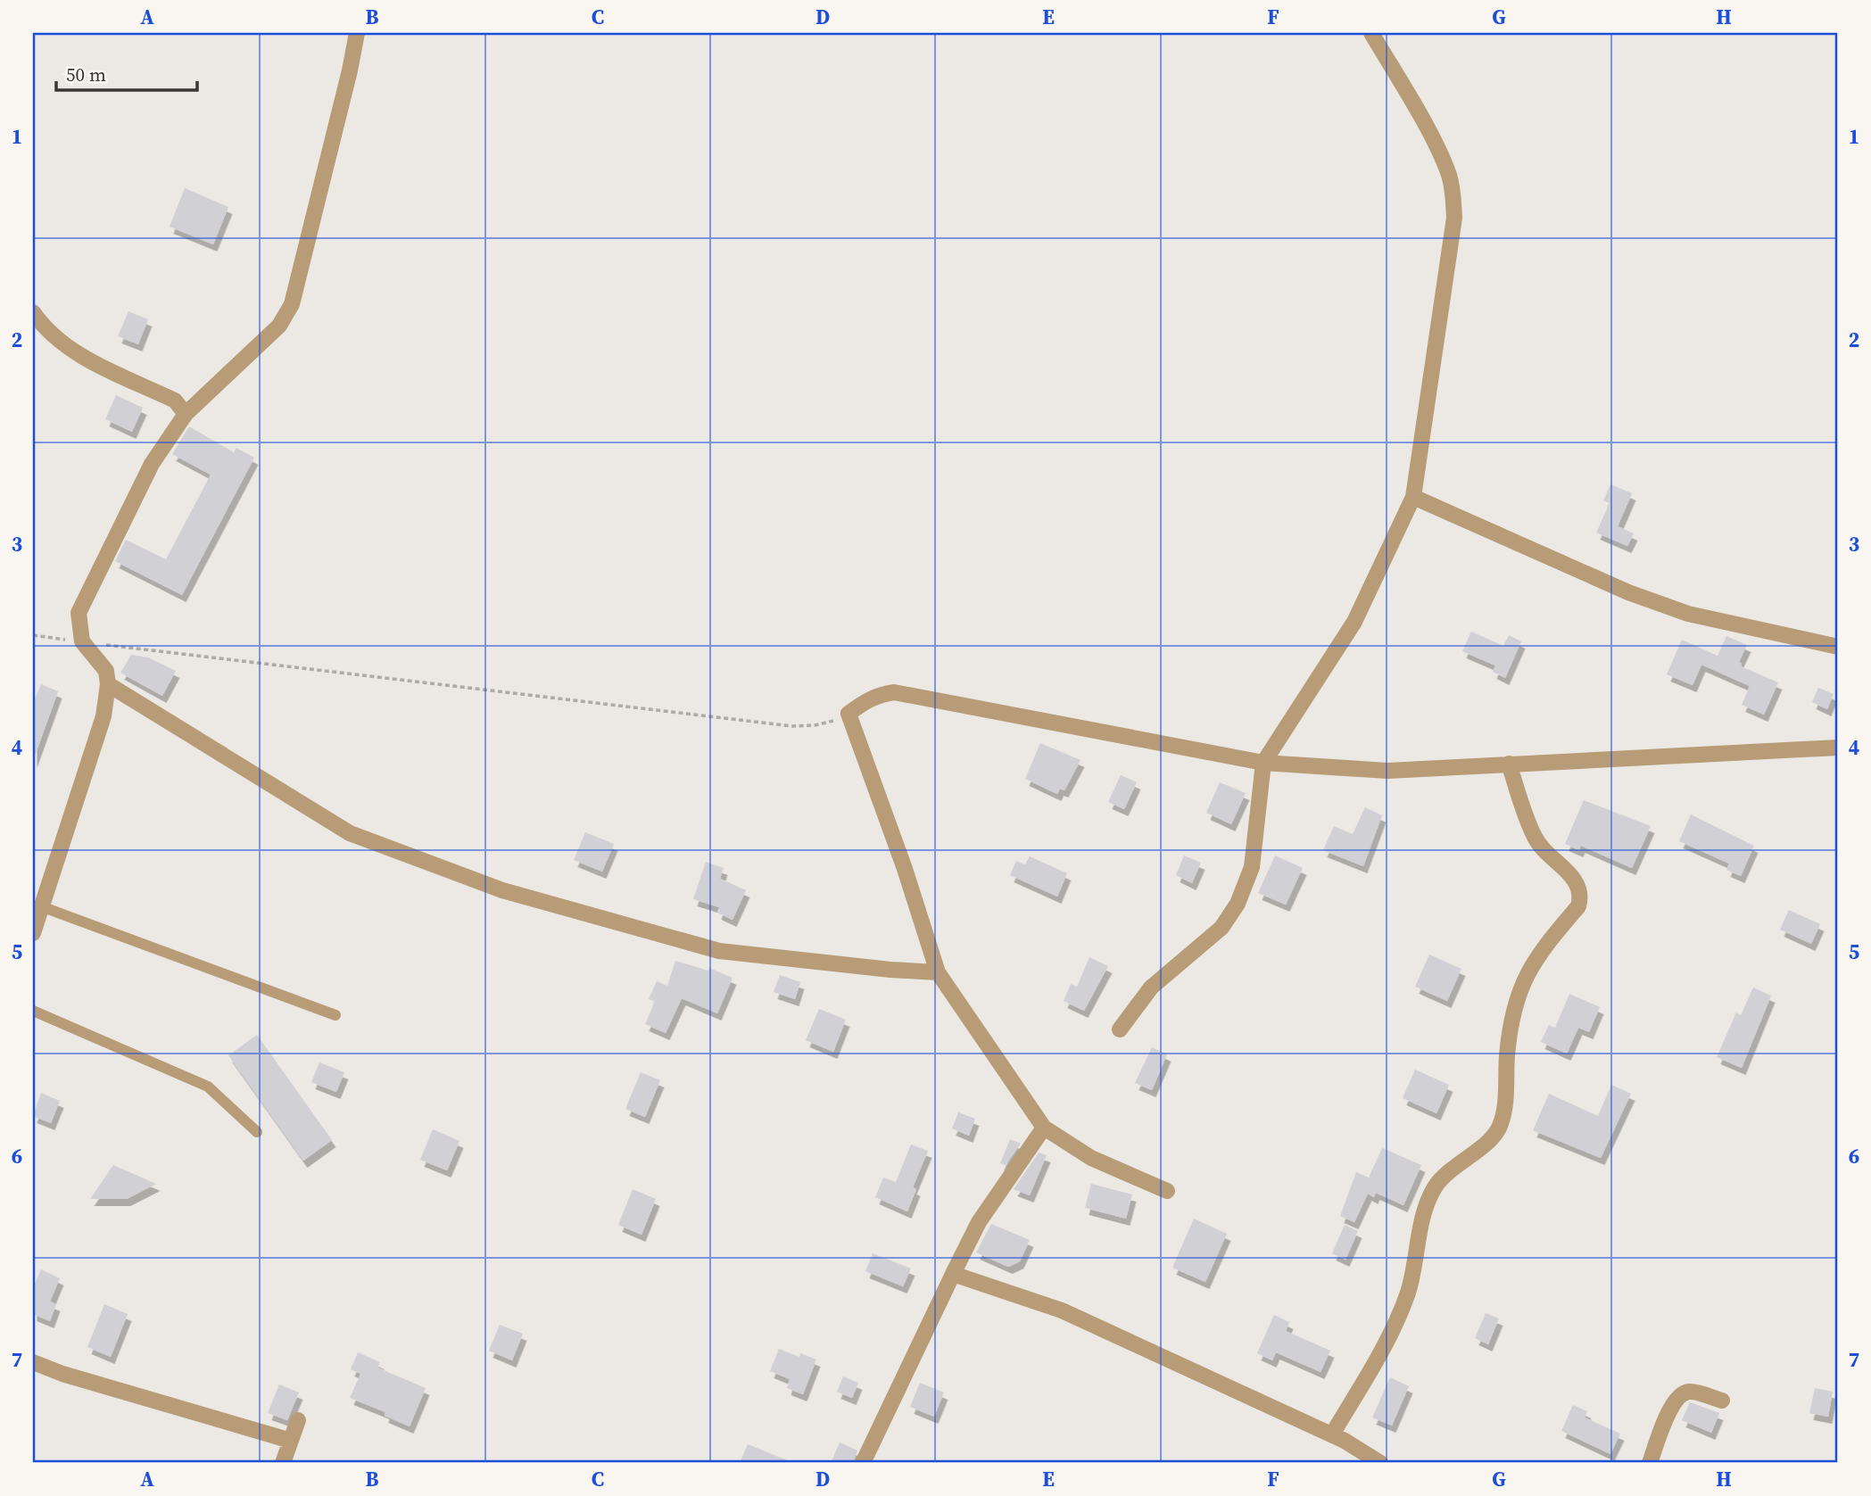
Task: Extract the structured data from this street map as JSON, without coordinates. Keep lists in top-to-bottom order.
{
  "scale_bar": "50 m",
  "grid": {
    "columns": [
      "A",
      "B",
      "C",
      "D",
      "E",
      "F",
      "G",
      "H"
    ],
    "rows": [
      "1",
      "2",
      "3",
      "4",
      "5",
      "6",
      "7"
    ]
  }
}
